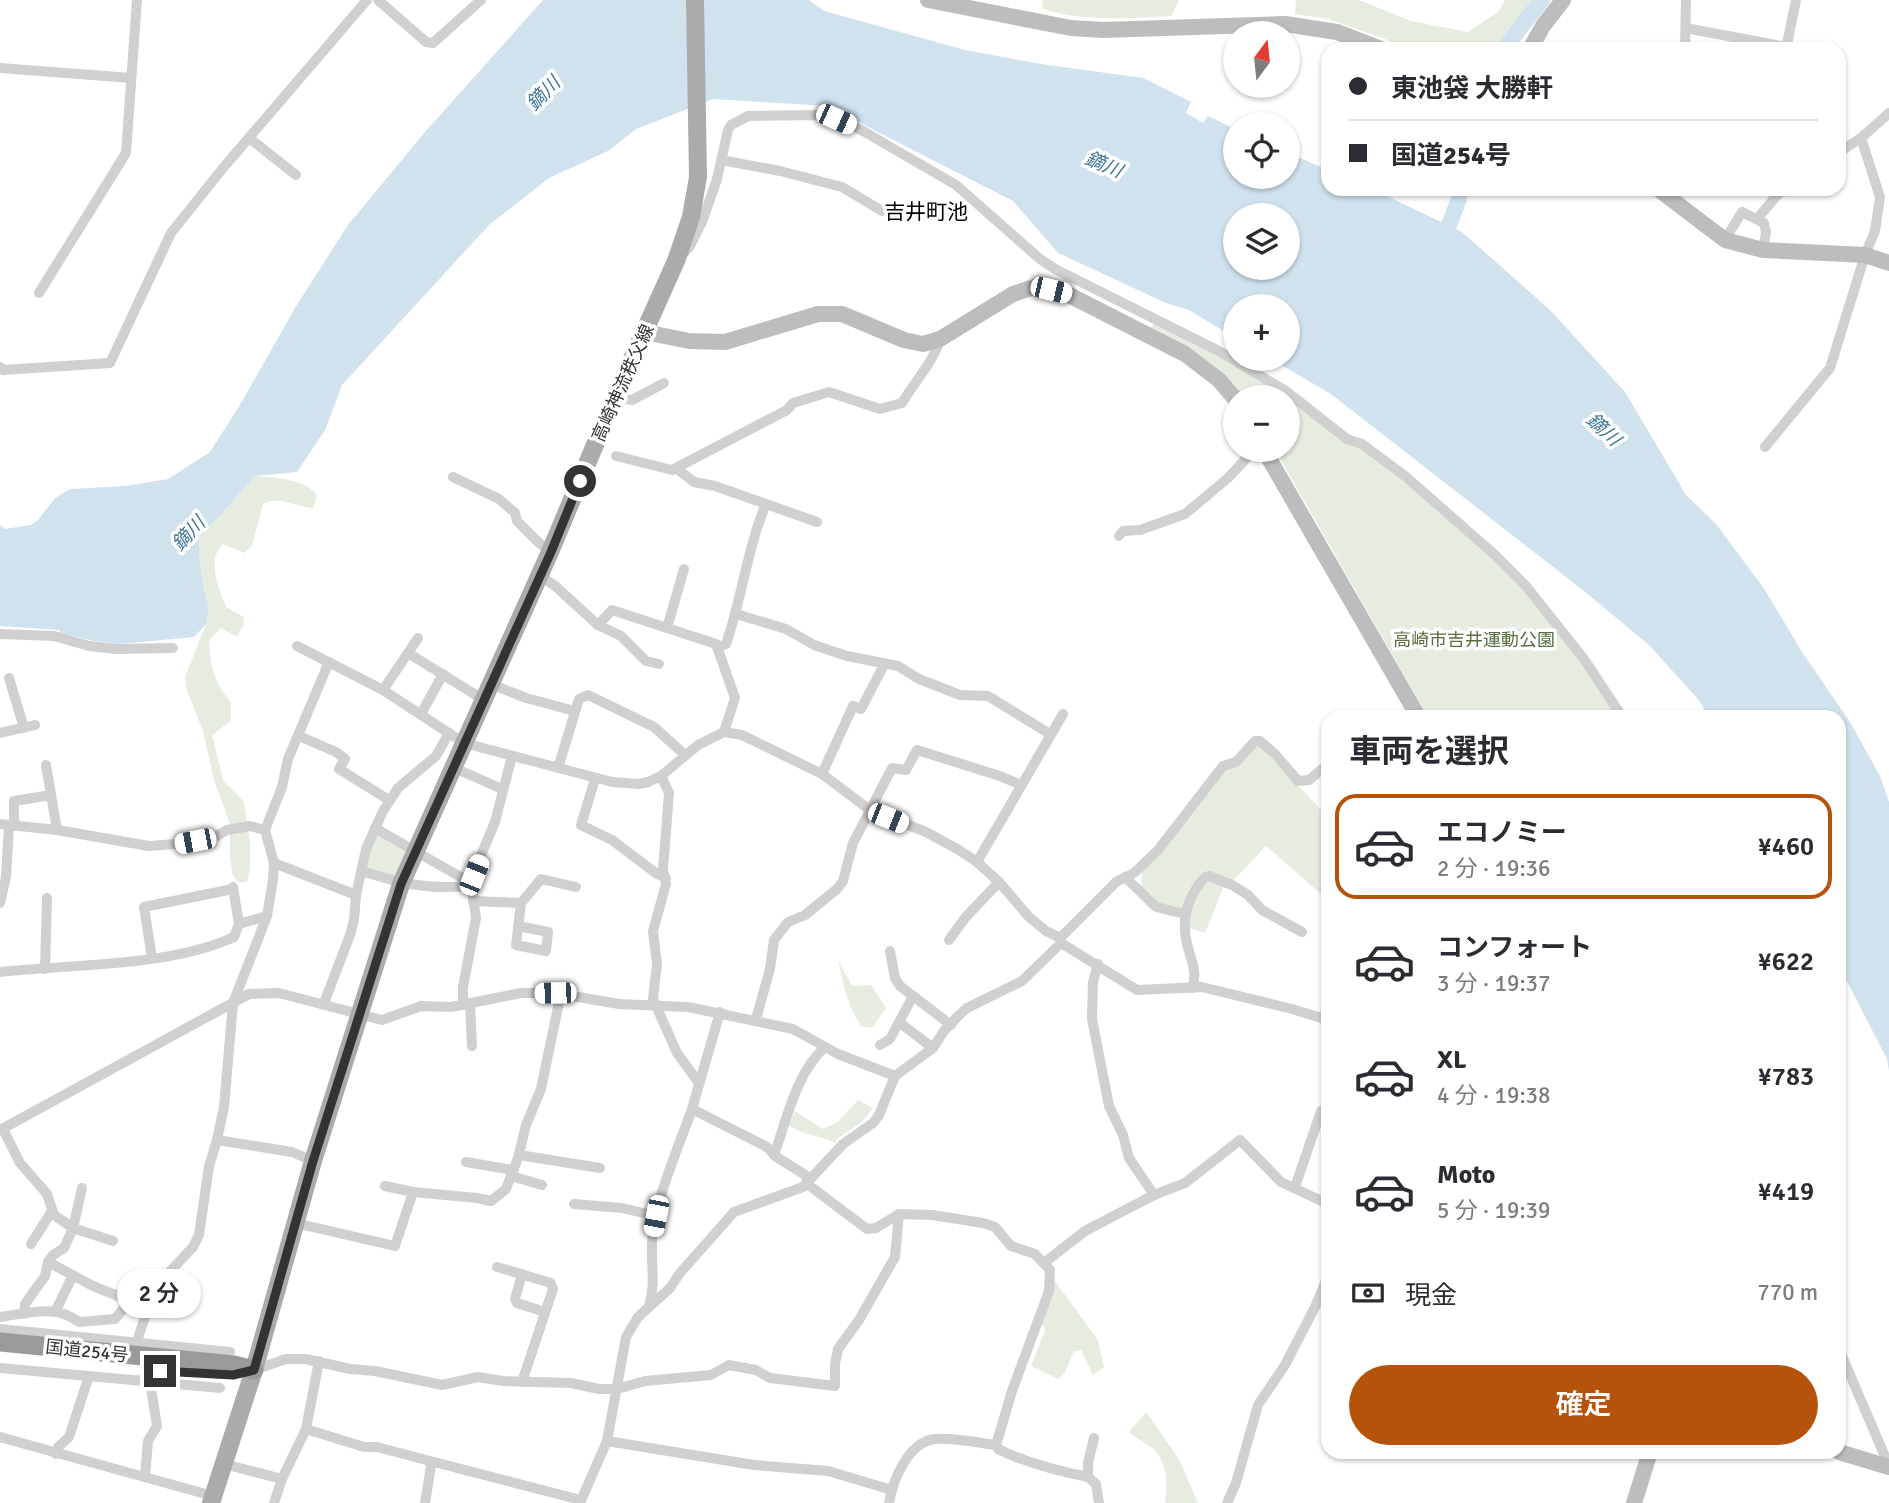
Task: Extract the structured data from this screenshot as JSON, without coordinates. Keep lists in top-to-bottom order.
{
  "streets": {
    "highway": ["国道254号"],
    "main road": ["高崎神流秩父線"]
  },
  "crossings": [
    ["高崎神流秩父線", "国道254号"]
  ],
  "districts": ["吉井町池"],
  "water": ["鏑川"],
  "parks": ["高崎市吉井運動公園"],
  "north": "top",
  "page": {
    "map_buttons": ["+", "−"],
    "banner": ["東池袋 大勝軒", "国道254号"],
    "heading": "車両を選択",
    "list": [
      {
        "name": "エコノミー",
        "note": "2 分 · 19:36",
        "value": "¥460"
      },
      {
        "name": "コンフォート",
        "note": "3 分 · 19:37",
        "value": "¥622"
      },
      {
        "name": "XL",
        "note": "4 分 · 19:38",
        "value": "¥783"
      },
      {
        "name": "Moto",
        "note": "5 分 · 19:39",
        "value": "¥419"
      }
    ],
    "pay": ["現金", "770 m"],
    "bubble": "2 分",
    "buttons": "確定"
  }
}
